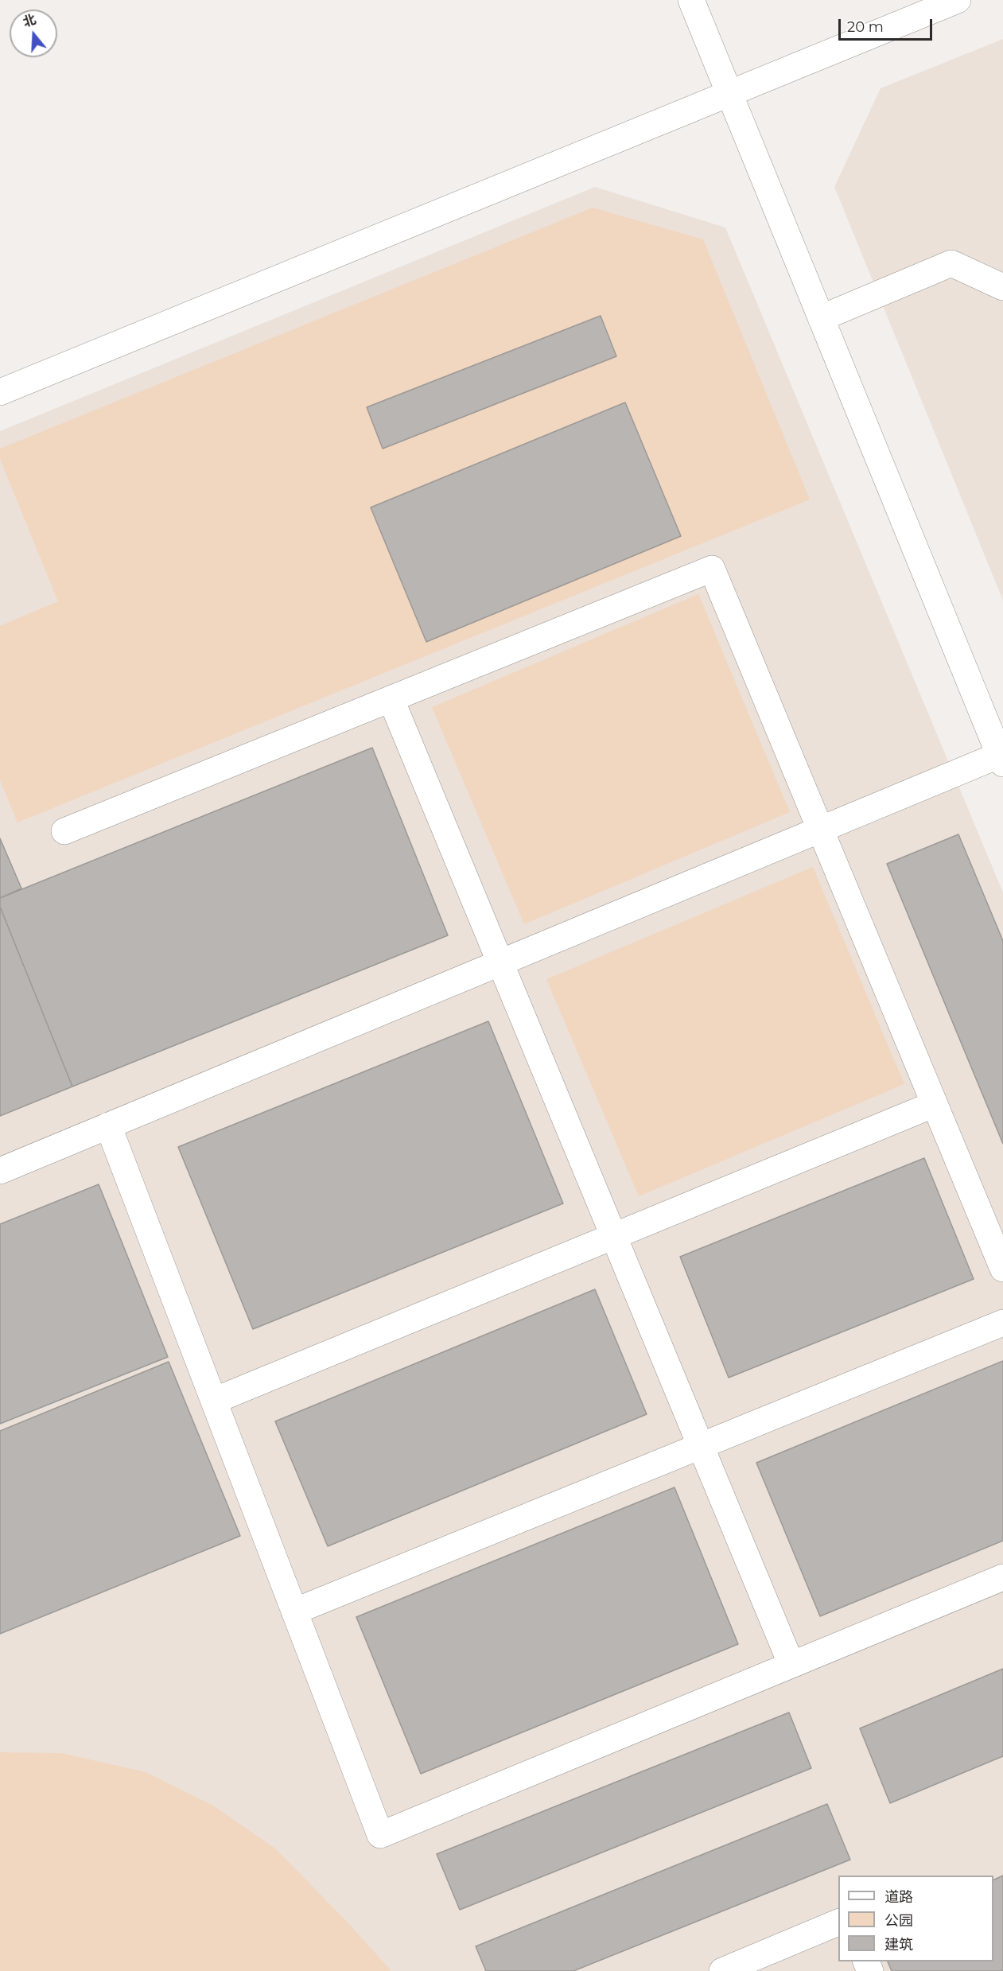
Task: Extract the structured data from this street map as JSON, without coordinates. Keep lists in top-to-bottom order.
{
  "legend": ["道路", "公园", "建筑"],
  "scale_bar": "20 m",
  "north": "top"
}
